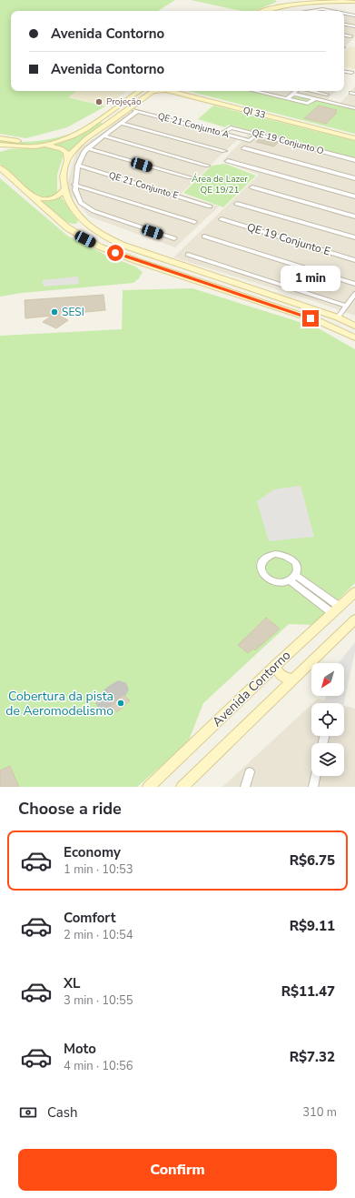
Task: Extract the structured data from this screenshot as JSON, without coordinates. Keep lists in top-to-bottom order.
{
  "streets": {
    "main road": ["QI 33", "Avenida Contorno"],
    "street": [
      "QE 21 Conjunto A",
      "QE 19 Conjunto O",
      "QE 21 Conjunto E",
      "QE 19 Conjunto E"
    ]
  },
  "crossings": [
    ["QE 21 Conjunto A", "QE 19 Conjunto O"]
  ],
  "parks": ["Área de Lazer QE 19/21"],
  "places": ["Projeção", "SESI", "Cobertura da pista de Aeromodelismo"],
  "north": "bottom left",
  "page": {
    "banner": ["Avenida Contorno", "Avenida Contorno"],
    "bubble": "1 min",
    "heading": "Choose a ride",
    "list": [
      {
        "name": "Economy",
        "note": "1 min · 10:53",
        "value": "R$6.75"
      },
      {
        "name": "Comfort",
        "note": "2 min · 10:54",
        "value": "R$9.11"
      },
      {
        "name": "XL",
        "note": "3 min · 10:55",
        "value": "R$11.47"
      },
      {
        "name": "Moto",
        "note": "4 min · 10:56",
        "value": "R$7.32"
      }
    ],
    "pay": ["Cash", "310 m"],
    "buttons": "Confirm"
  }
}
